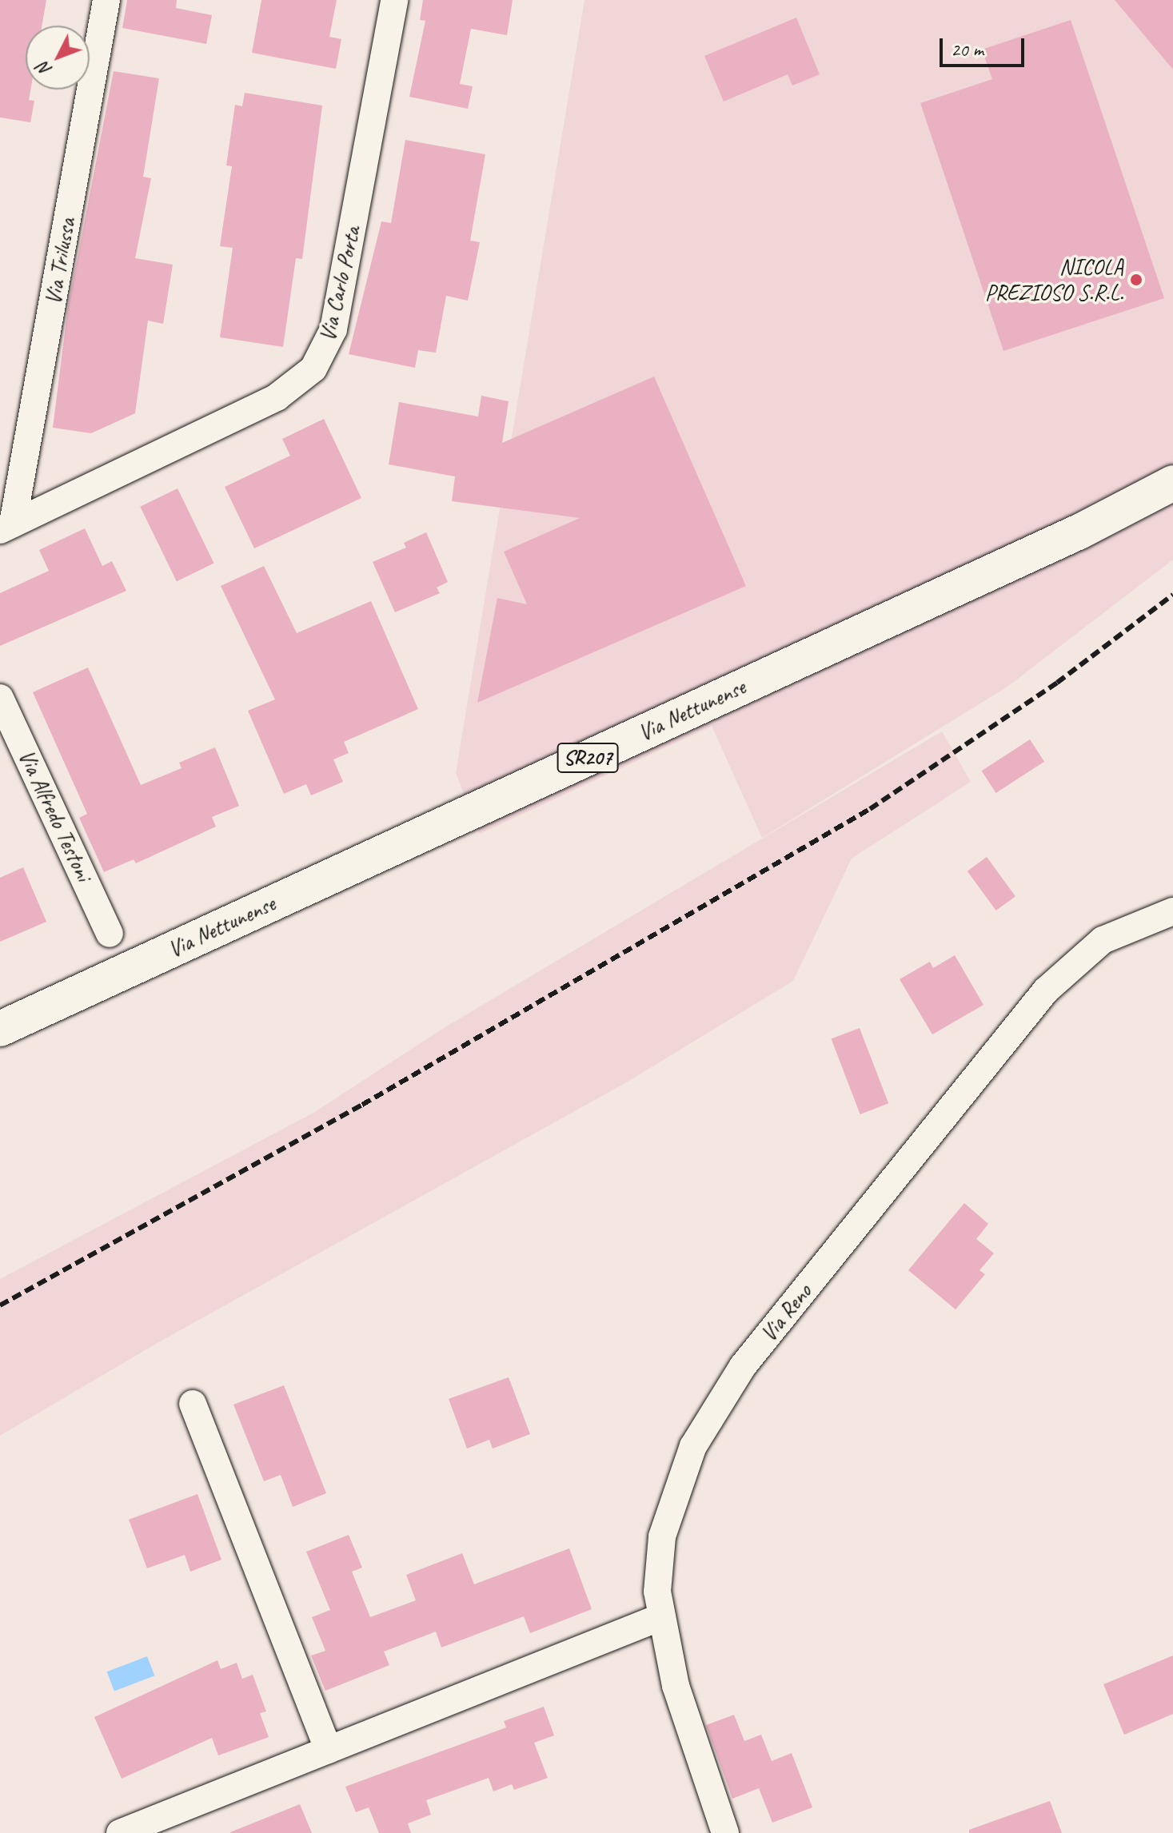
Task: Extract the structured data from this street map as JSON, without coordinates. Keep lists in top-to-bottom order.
{
  "streets": {
    "main road": ["Via Nettunense", "SR207"],
    "street": [
      "Via Trilussa",
      "Via Carlo Porta",
      "Via Alfredo Testoni",
      "Via Reno"
    ]
  },
  "crossings": [
    ["Via Trilussa", "Via Carlo Porta"]
  ],
  "places": ["NICOLA PREZIOSO S.R.L."],
  "scale_bar": "20 m",
  "north": "bottom left"
}
